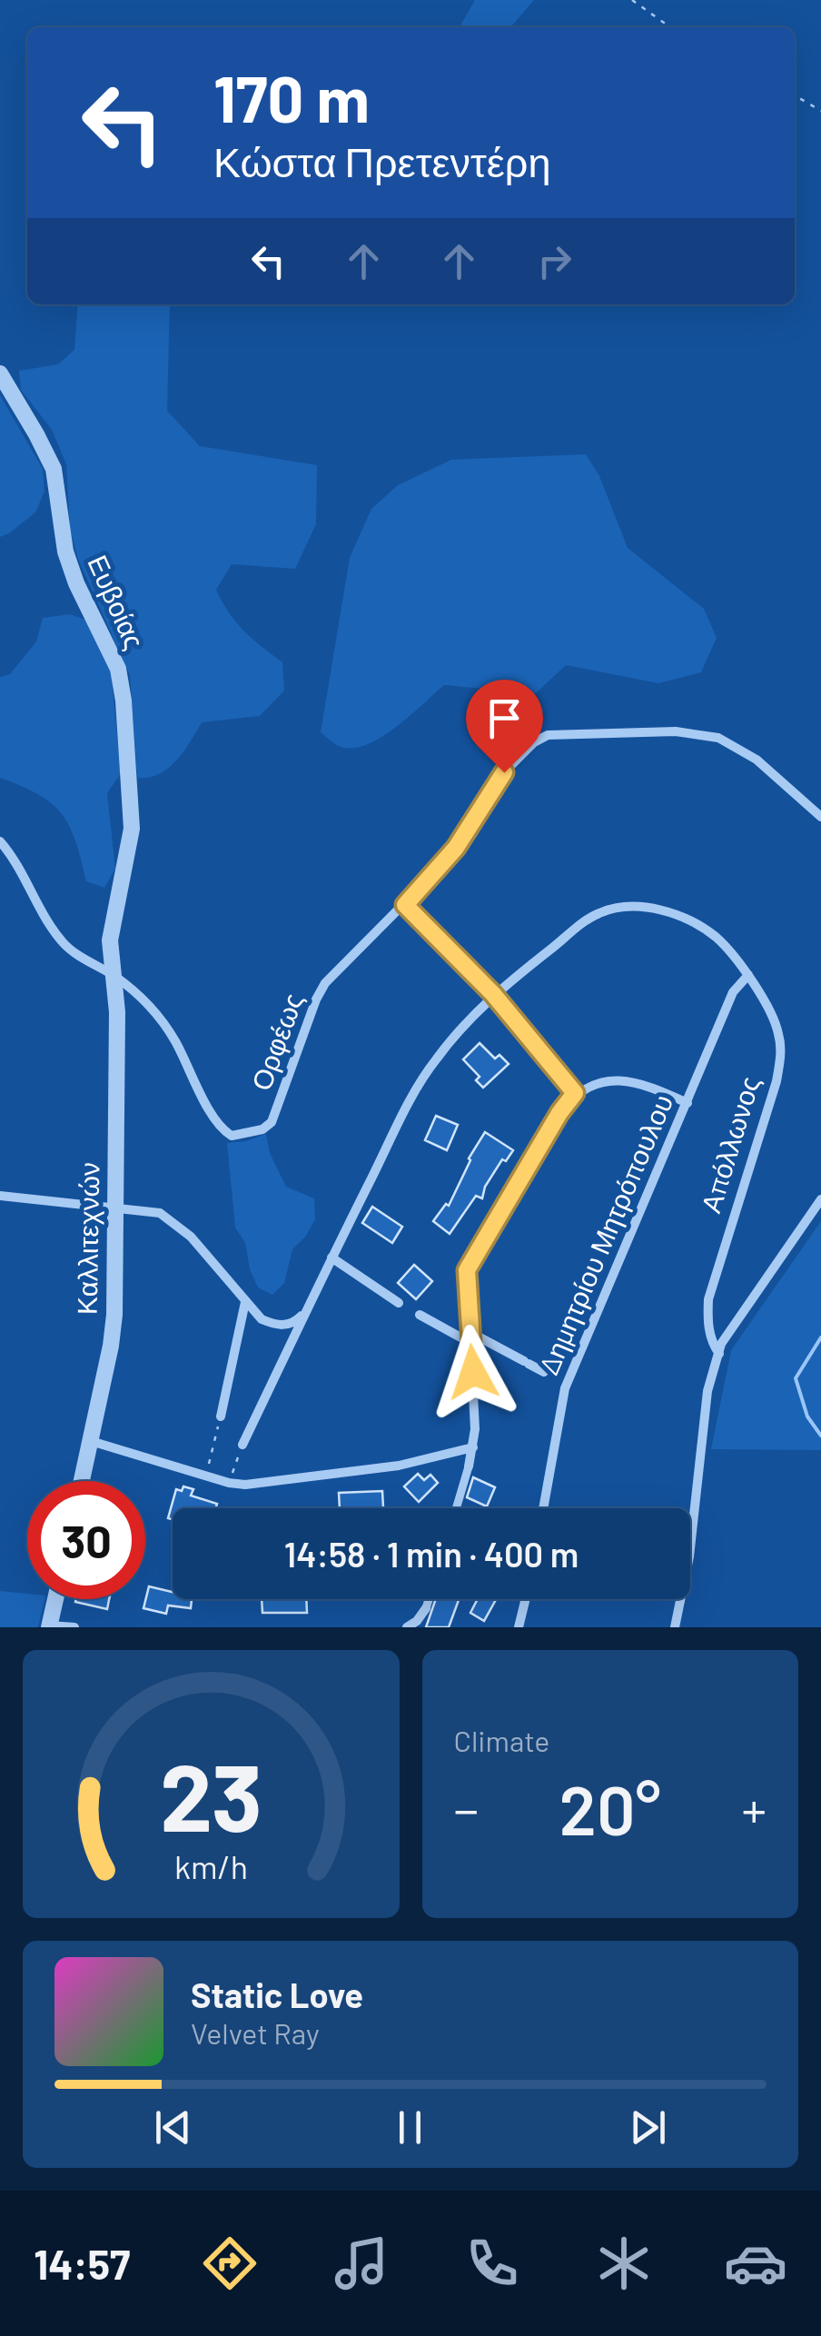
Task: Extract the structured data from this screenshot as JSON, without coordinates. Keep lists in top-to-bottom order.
{
  "streets": {
    "street": [
      "Ευβοίας",
      "Ορφέως",
      "Απόλλωνος",
      "Δημητρίου Μητρόπουλου",
      "Καλλιτεχνών"
    ]
  },
  "crossings": [
    ["Ευβοίας", "Ορφέως"],
    ["Ευβοίας", "Καλλιτεχνών"],
    ["Ορφέως", "Καλλιτεχνών"],
    ["Απόλλωνος", "Δημητρίου Μητρόπουλου"]
  ],
  "page": {
    "turn": ["170 m", "Κώστα Πρετεντέρη"],
    "limit": "30",
    "trip": "14:58 · 1 min · 400 m",
    "tile": "Climate",
    "heat": ["−", "20°", "+"],
    "song": ["Static Love", "Velvet Ray"],
    "tabs": "14:57",
    "gauge": ["23", "km/h"]
  }
}
